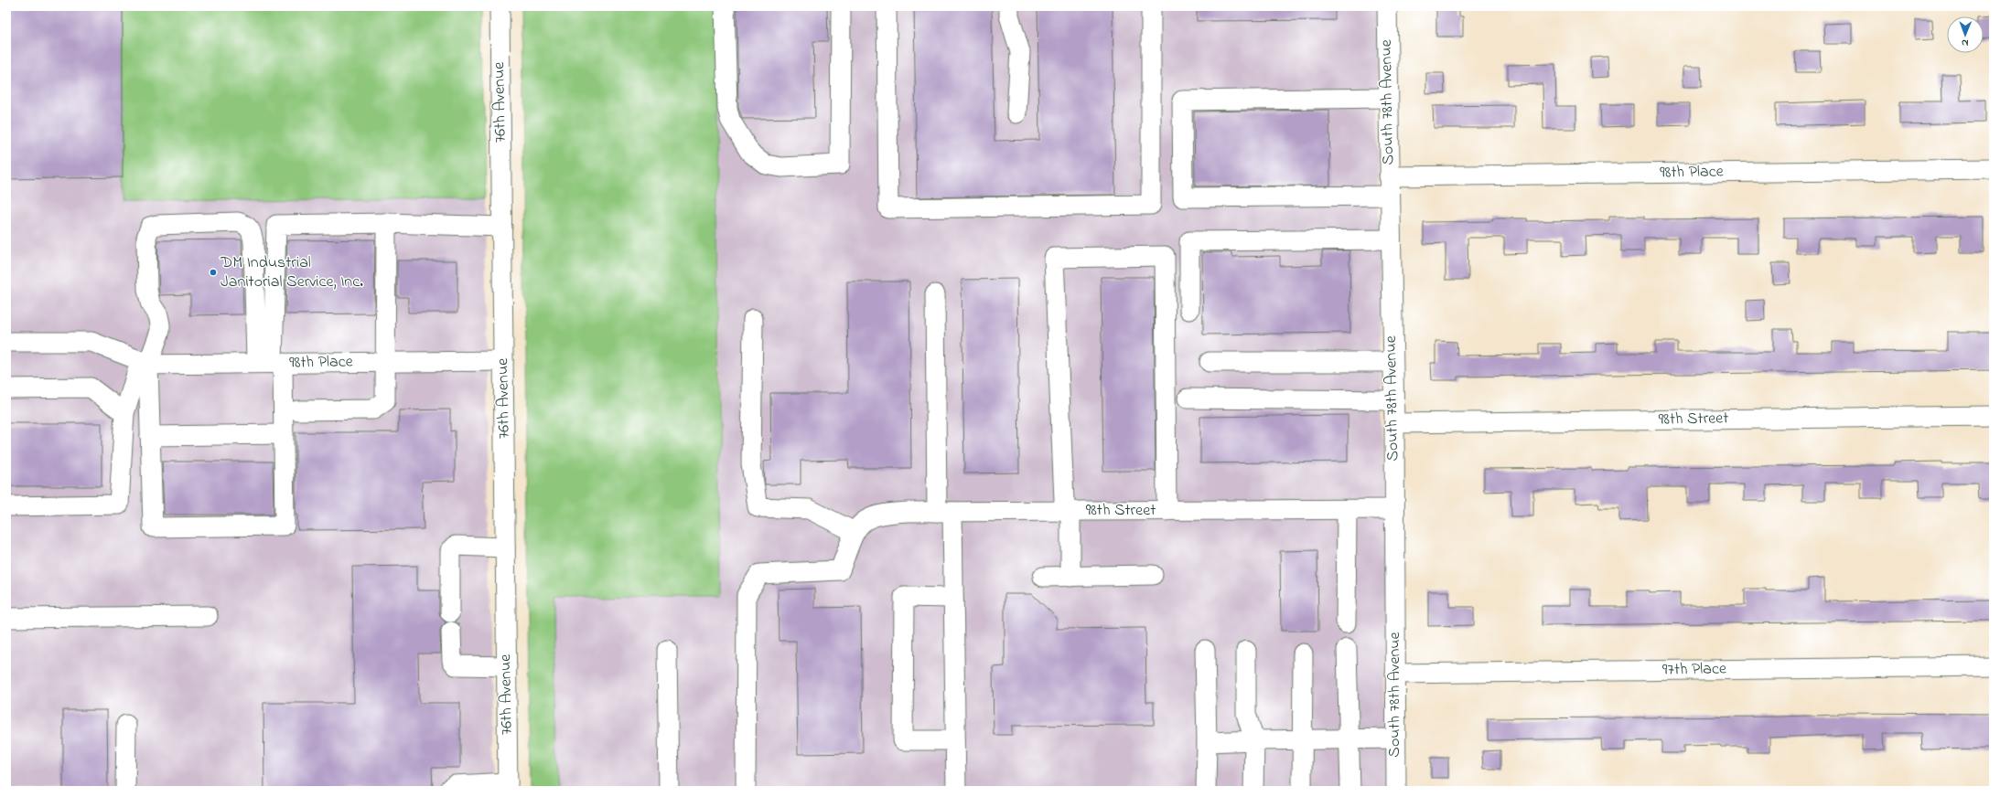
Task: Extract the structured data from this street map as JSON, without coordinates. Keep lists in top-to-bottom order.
{
  "streets": {
    "street": [
      "76th Avenue",
      "South 78th Avenue",
      "98th Place",
      "98th Street",
      "97th Place"
    ]
  },
  "crossings": [
    ["76th Avenue", "98th Place"],
    ["South 78th Avenue", "98th Place"],
    ["South 78th Avenue", "98th Street"],
    ["South 78th Avenue", "97th Place"]
  ],
  "places": ["DM Industrial Janitorial Service, Inc."],
  "north": "bottom"
}
